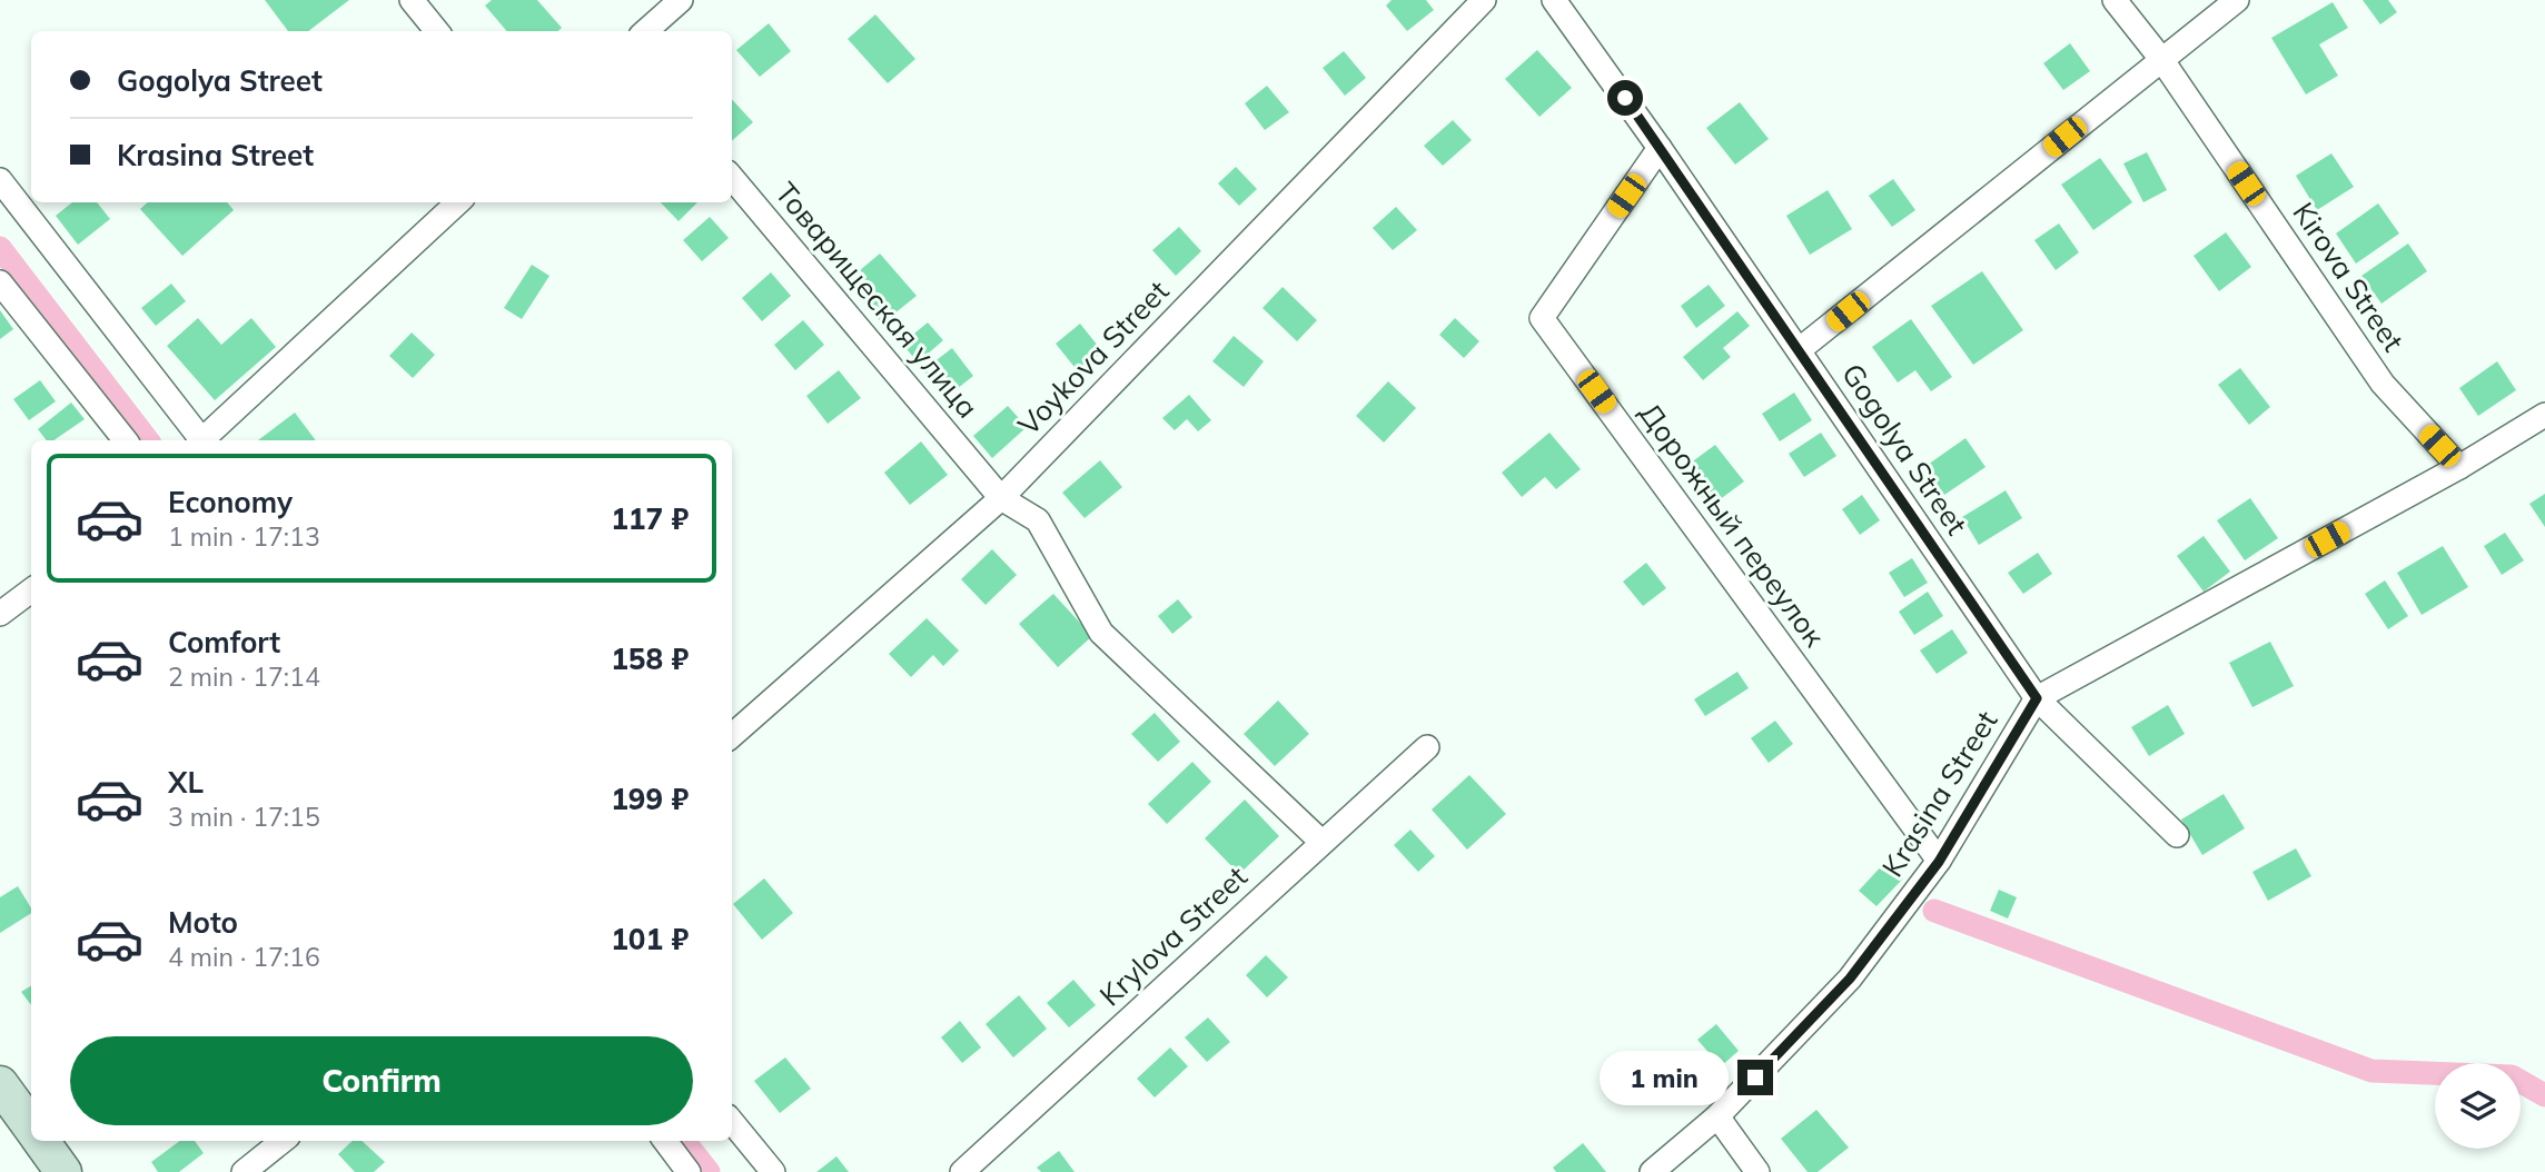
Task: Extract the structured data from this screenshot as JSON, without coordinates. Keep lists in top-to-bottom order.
{
  "streets": {
    "street": [
      "Kirova Street",
      "Товарищеская улица",
      "Voykova Street",
      "Gogolya Street",
      "Дорожный переулок",
      "Krasina Street",
      "Krylova Street"
    ]
  },
  "crossings": [
    ["Kirova Street", "Krasina Street"],
    ["Товарищеская улица", "Voykova Street"],
    ["Товарищеская улица", "Krylova Street"],
    ["Gogolya Street", "Дорожный переулок"],
    ["Gogolya Street", "Krasina Street"],
    ["Дорожный переулок", "Krasina Street"]
  ],
  "page": {
    "banner": ["Gogolya Street", "Krasina Street"],
    "list": [
      {
        "name": "Economy",
        "note": "1 min · 17:13",
        "value": "117 ₽"
      },
      {
        "name": "Comfort",
        "note": "2 min · 17:14",
        "value": "158 ₽"
      },
      {
        "name": "XL",
        "note": "3 min · 17:15",
        "value": "199 ₽"
      },
      {
        "name": "Moto",
        "note": "4 min · 17:16",
        "value": "101 ₽"
      }
    ],
    "buttons": "Confirm",
    "bubble": "1 min"
  }
}
